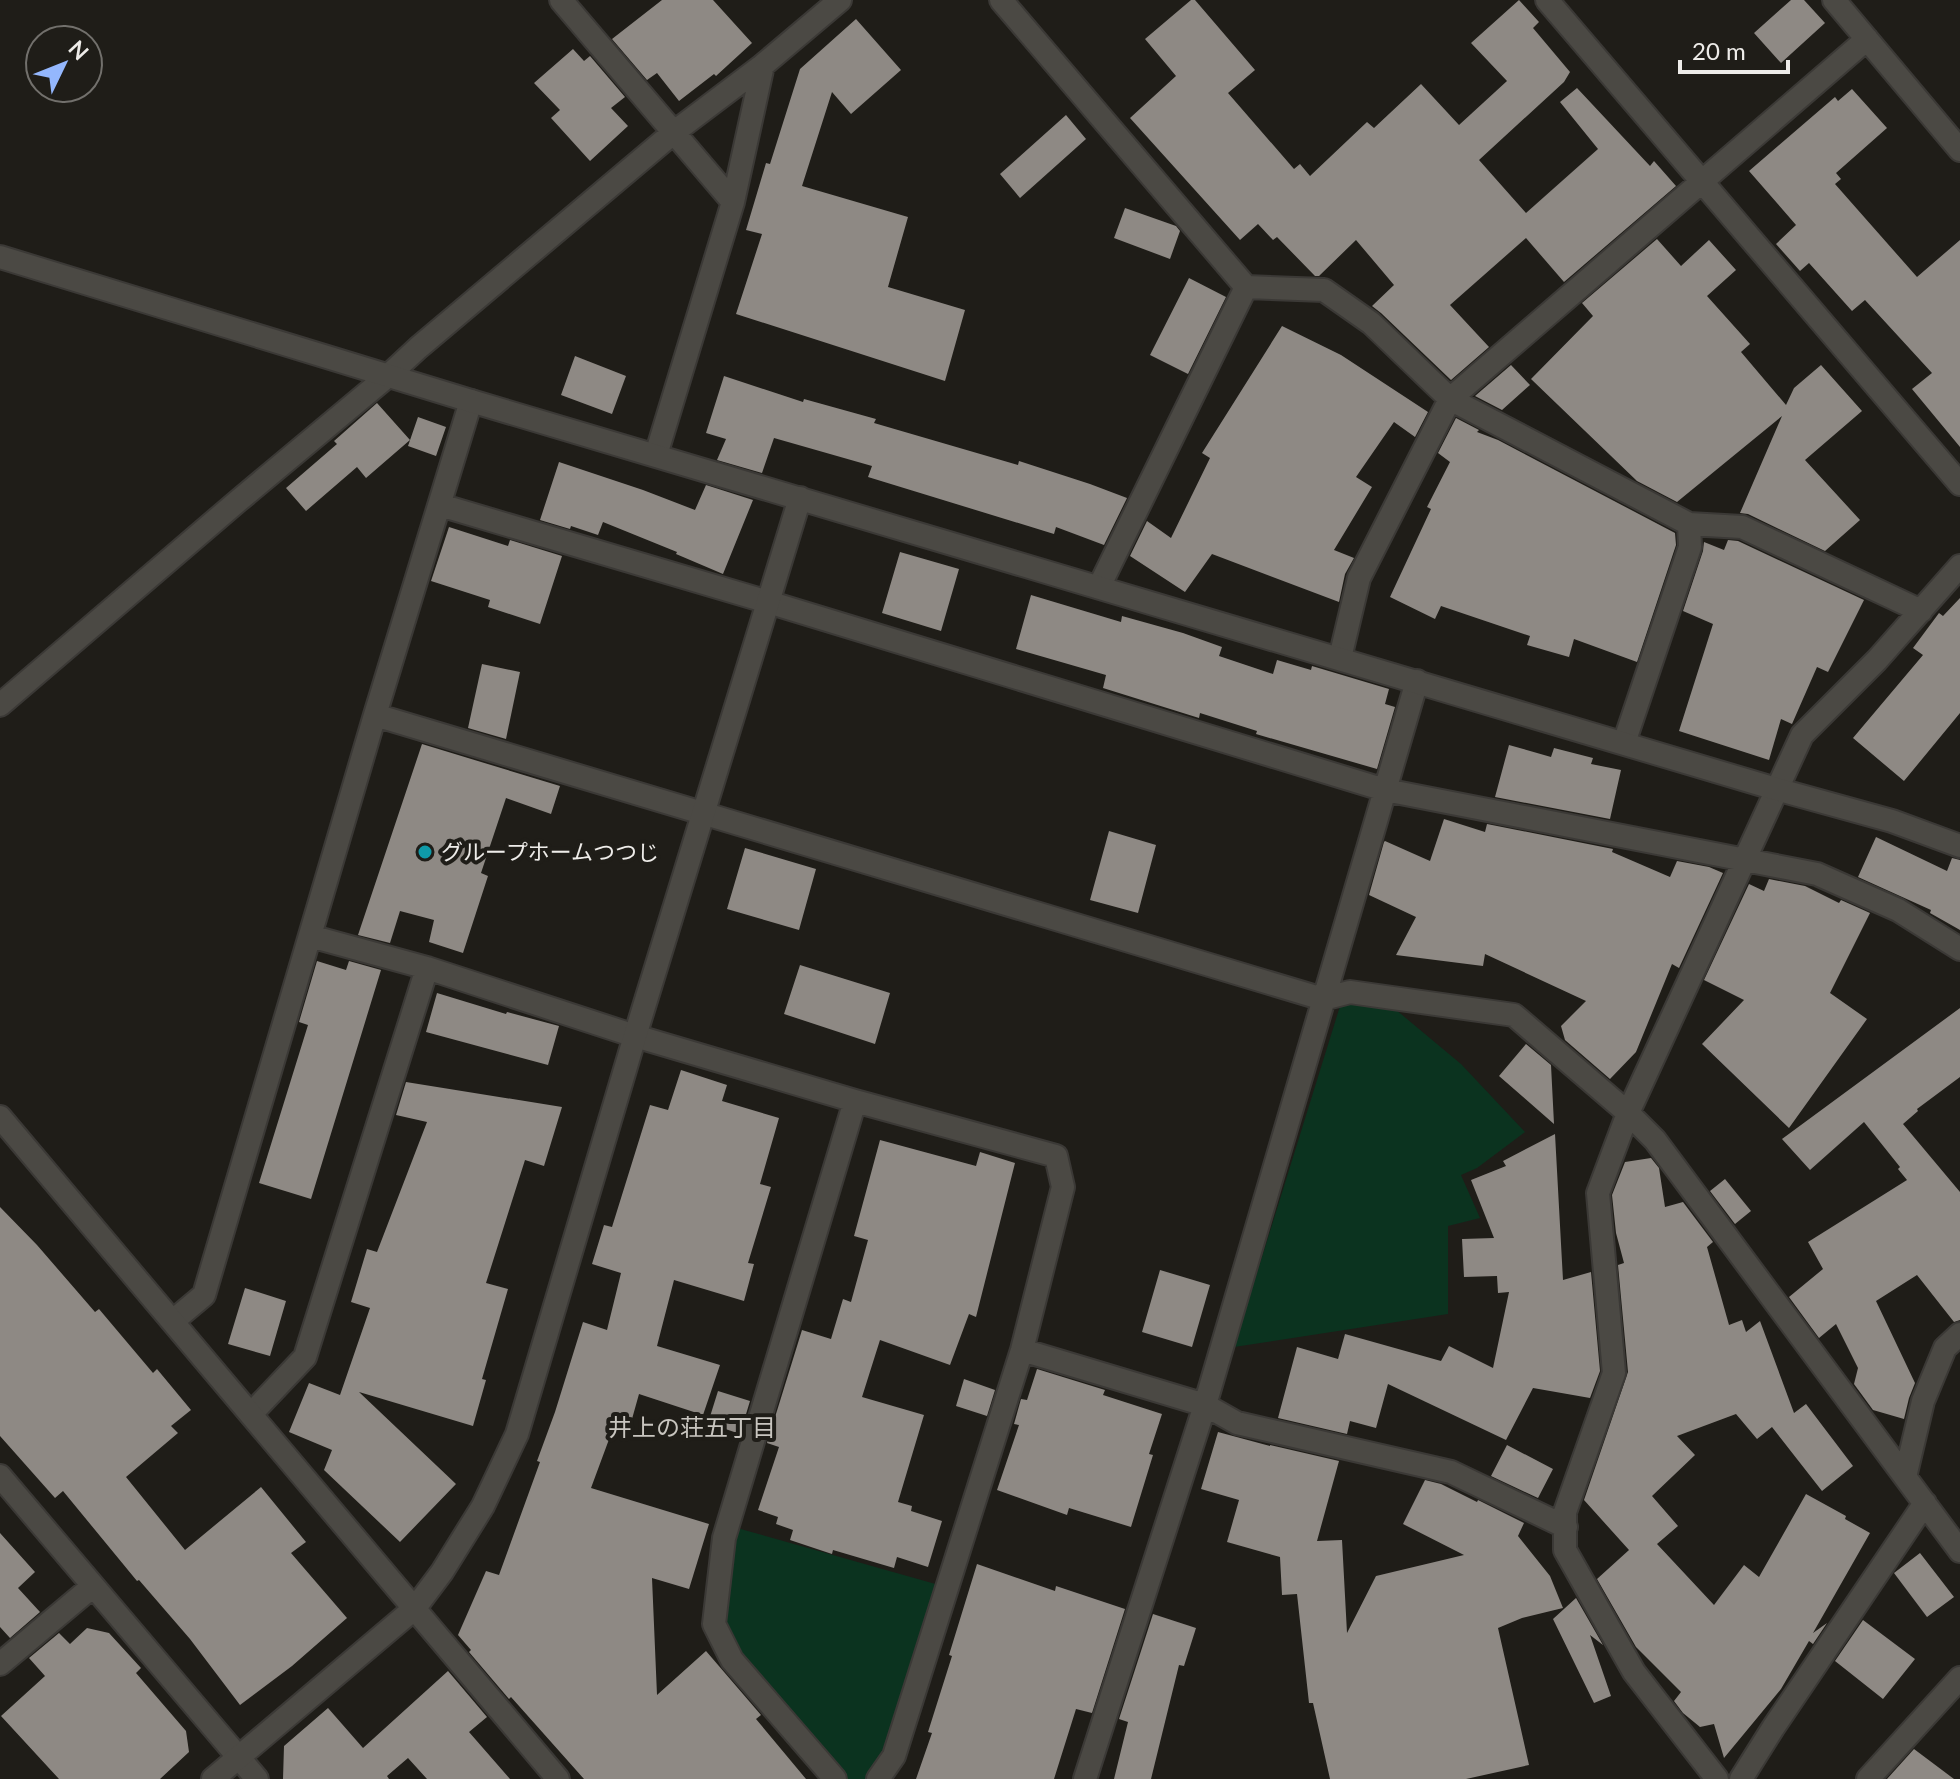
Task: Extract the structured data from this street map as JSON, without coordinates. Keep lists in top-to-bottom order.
{
  "districts": ["井上の荘五丁目"],
  "places": ["グループホームつつじ"],
  "scale_bar": "20 m",
  "north": "top right"
}
